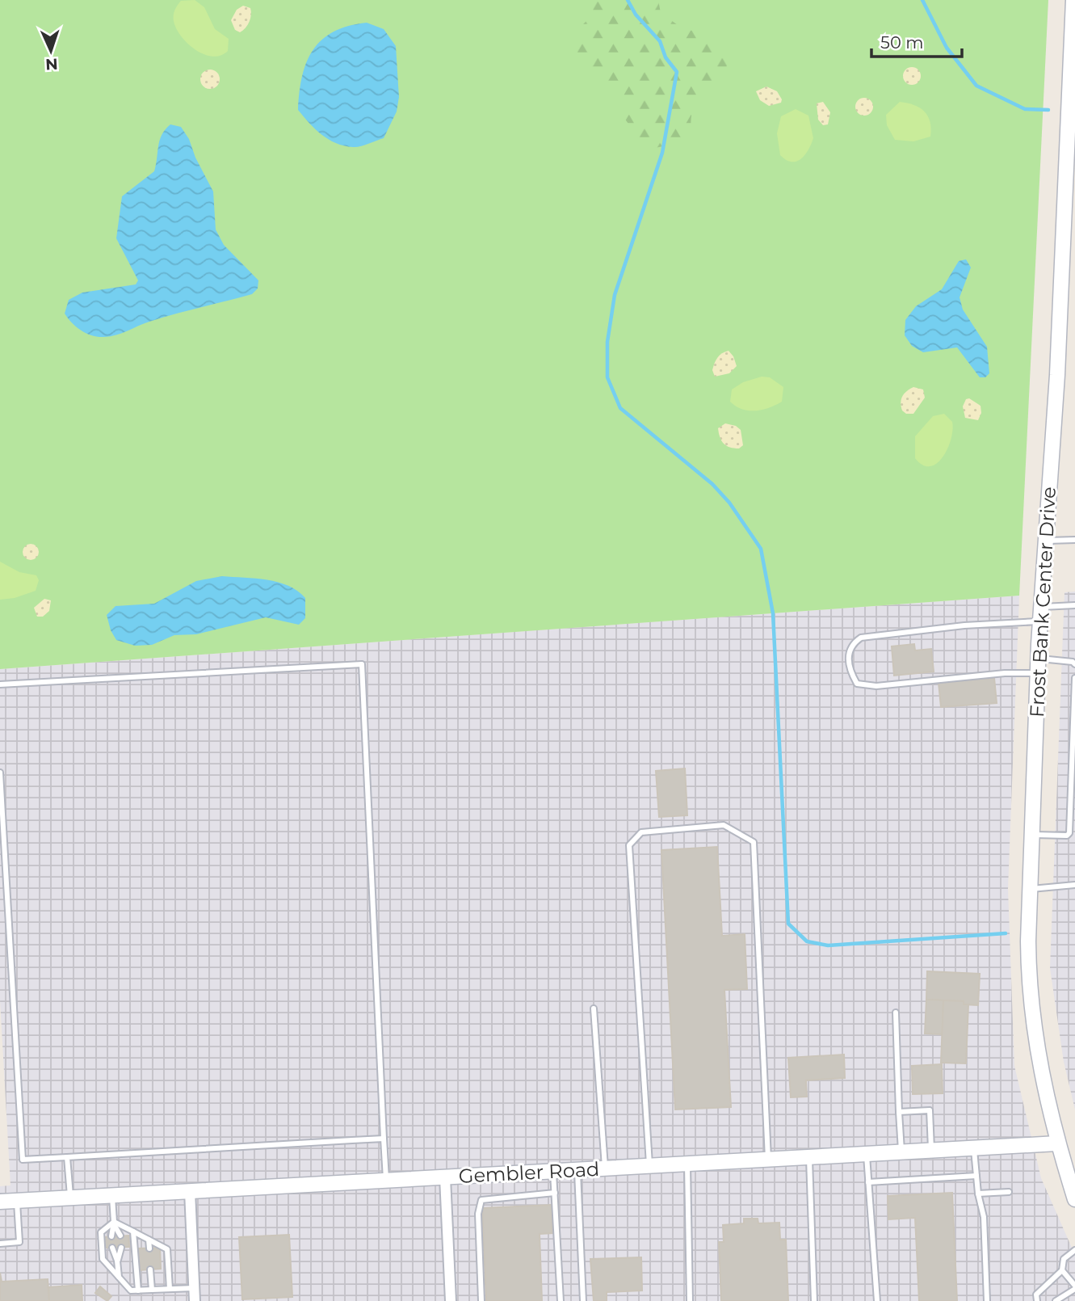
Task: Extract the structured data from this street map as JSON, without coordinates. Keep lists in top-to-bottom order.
{
  "streets": {
    "main road": ["Frost Bank Center Drive", "Gembler Road"]
  },
  "crossings": [
    ["Frost Bank Center Drive", "Gembler Road"]
  ],
  "scale_bar": "50 m",
  "north": "bottom"
}
